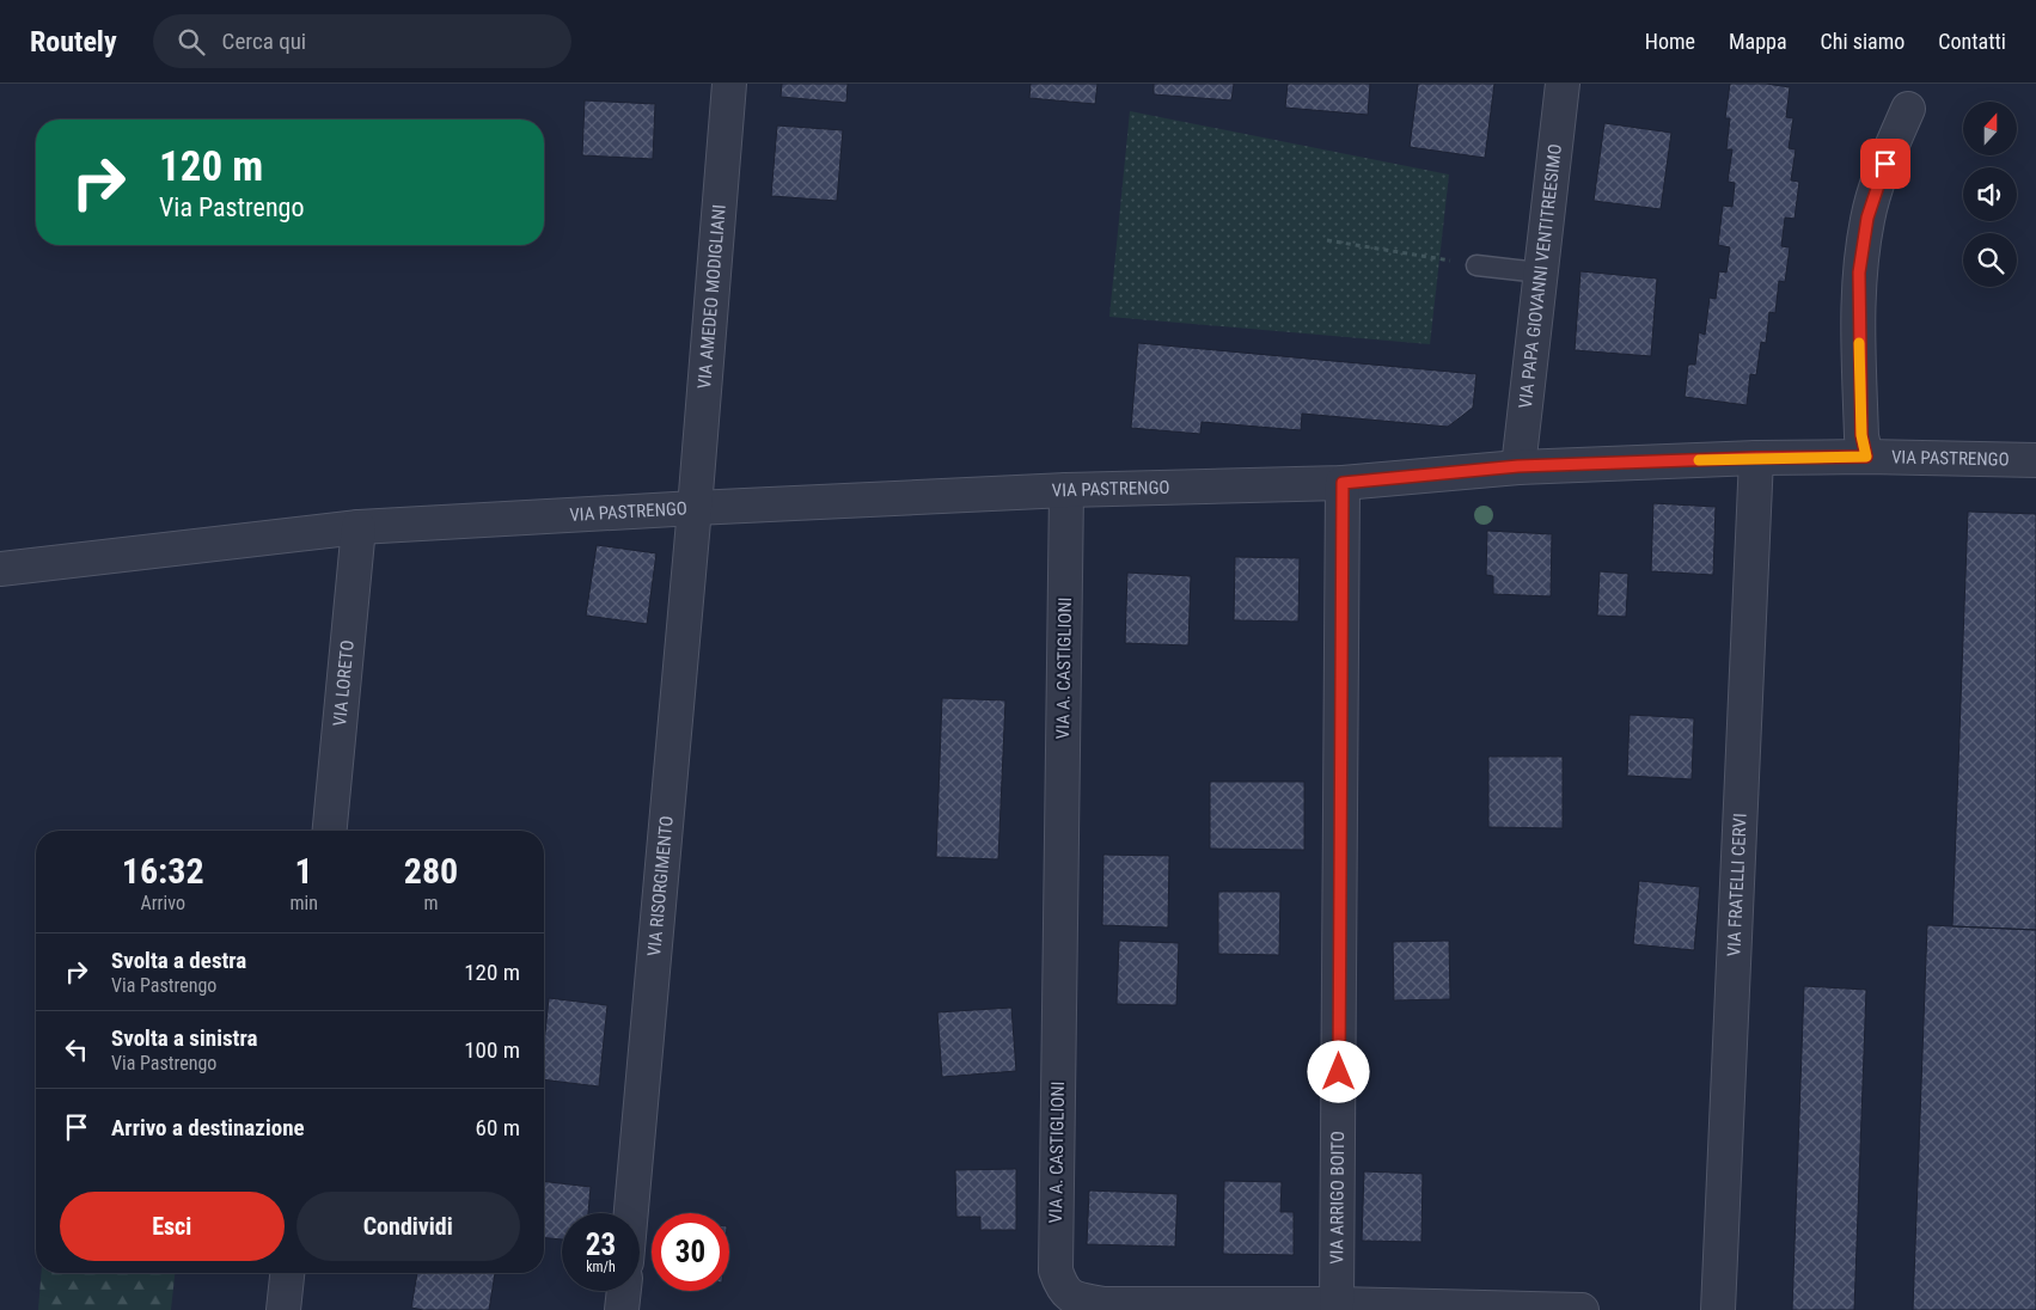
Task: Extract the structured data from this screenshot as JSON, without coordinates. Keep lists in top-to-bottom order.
{
  "streets": {
    "street": [
      "VIA PAPA GIOVANNI VENTITREESIMO",
      "VIA AMEDEO MODIGLIANI",
      "VIA PASTRENGO",
      "VIA A. CASTIGLIONI",
      "VIA LORETO",
      "VIA FRATELLI CERVI",
      "VIA RISORGIMENTO",
      "VIA ARRIGO BOITO"
    ]
  },
  "crossings": [
    ["VIA PAPA GIOVANNI VENTITREESIMO", "VIA PASTRENGO"],
    ["VIA AMEDEO MODIGLIANI", "VIA PASTRENGO"],
    ["VIA AMEDEO MODIGLIANI", "VIA RISORGIMENTO"],
    ["VIA PASTRENGO", "VIA A. CASTIGLIONI"],
    ["VIA PASTRENGO", "VIA LORETO"],
    ["VIA PASTRENGO", "VIA FRATELLI CERVI"],
    ["VIA PASTRENGO", "VIA RISORGIMENTO"],
    ["VIA PASTRENGO", "VIA ARRIGO BOITO"],
    ["VIA A. CASTIGLIONI", "VIA ARRIGO BOITO"]
  ],
  "north": "top",
  "page": {
    "header": "Routely",
    "search": "Cerca qui",
    "nav": [
      "Home",
      "Mappa",
      "Chi siamo",
      "Contatti"
    ],
    "turn": ["120 m", "Via Pastrengo"],
    "eta": [
      "16:32",
      "Arrivo",
      "1",
      "min",
      "280",
      "m"
    ],
    "list": [
      {
        "name": "Svolta a destra",
        "note": "Via Pastrengo",
        "value": "120 m"
      },
      {
        "name": "Svolta a sinistra",
        "note": "Via Pastrengo",
        "value": "100 m"
      },
      {
        "name": "Arrivo a destinazione",
        "value": "60 m"
      }
    ],
    "buttons": ["Esci", "Condividi"],
    "speed": "23 km/h",
    "limit": "30"
  }
}
